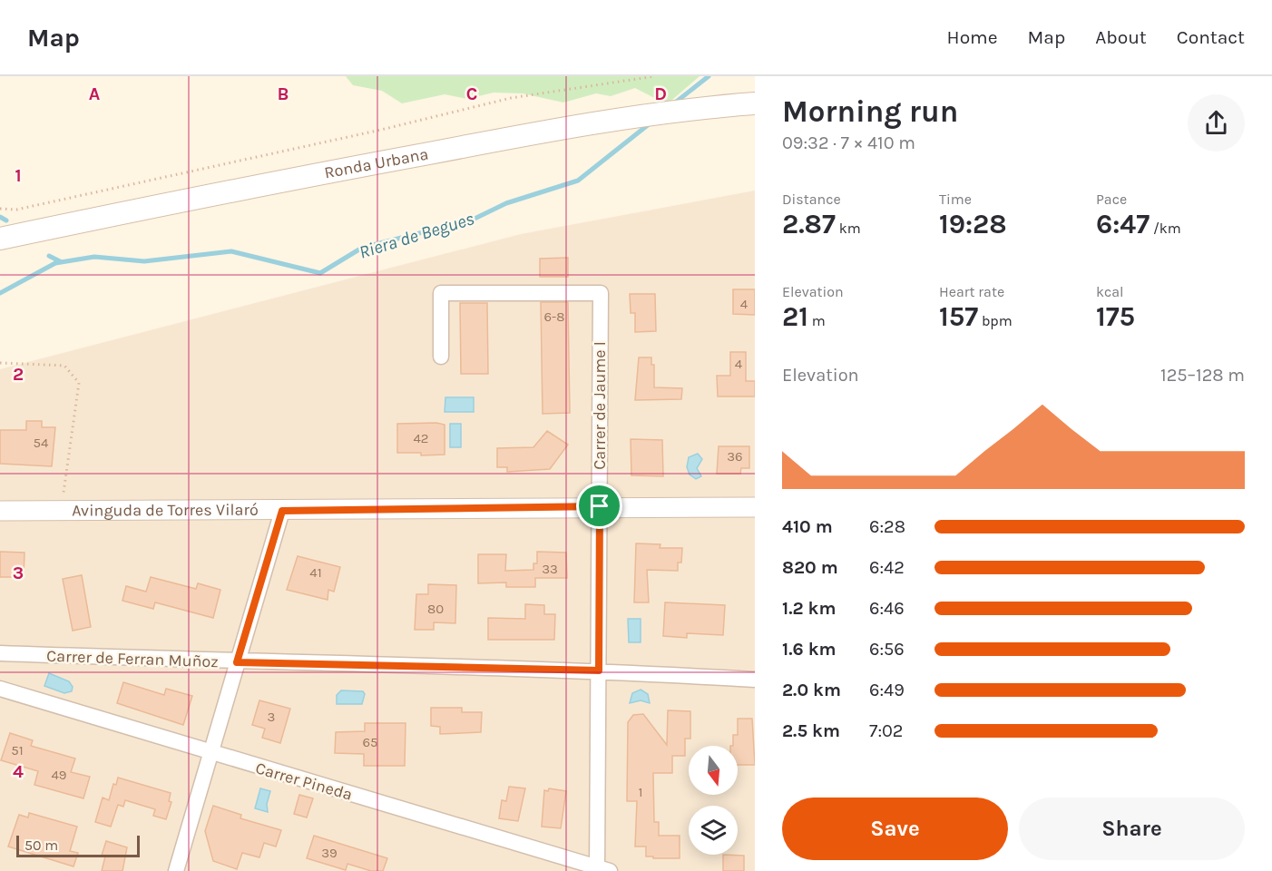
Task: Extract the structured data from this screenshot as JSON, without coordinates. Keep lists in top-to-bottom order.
{
  "streets": {
    "main road": ["Ronda Urbana"],
    "street": [
      "Carrer de Jaume I",
      "Avinguda de Torres Vilaró",
      "Carrer de Ferran Muñoz",
      "Carrer Pineda"
    ]
  },
  "crossings": [
    ["Carrer de Jaume I", "Avinguda de Torres Vilaró"],
    ["Carrer de Jaume I", "Carrer de Ferran Muñoz"],
    ["Carrer de Jaume I", "Carrer Pineda"]
  ],
  "water": ["Riera de Begues"],
  "house_numbers": [
    "4",
    "6-8",
    "4",
    "42",
    "54",
    "36",
    "33",
    "41",
    "80",
    "3",
    "65",
    "51",
    "49",
    "1",
    "39"
  ],
  "scale_bar": "50 m",
  "north": "bottom",
  "page": {
    "header": "Map",
    "nav": [
      "Home",
      "Map",
      "About",
      "Contact"
    ],
    "heading": ["Morning run", "09:32 · 7 × 410 m"],
    "stats": [
      ["Distance", "2.87 km"],
      ["Time", "19:28"],
      ["Pace", "6:47 /km"],
      ["Elevation", "21 m"],
      ["Heart rate", "157 bpm"],
      ["kcal", "175"]
    ],
    "chart": ["Elevation", "125–128 m"],
    "list": [
      {
        "name": "410 m",
        "note": "6:28"
      },
      {
        "name": "820 m",
        "note": "6:42"
      },
      {
        "name": "1.2 km",
        "note": "6:46"
      },
      {
        "name": "1.6 km",
        "note": "6:56"
      },
      {
        "name": "2.0 km",
        "note": "6:49"
      },
      {
        "name": "2.5 km",
        "note": "7:02"
      }
    ],
    "buttons": ["Save", "Share"],
    "scale": "50 m"
  },
  "grid": {
    "columns": [
      "A",
      "B",
      "C",
      "D"
    ],
    "rows": [
      "1",
      "2",
      "3",
      "4"
    ]
  }
}
